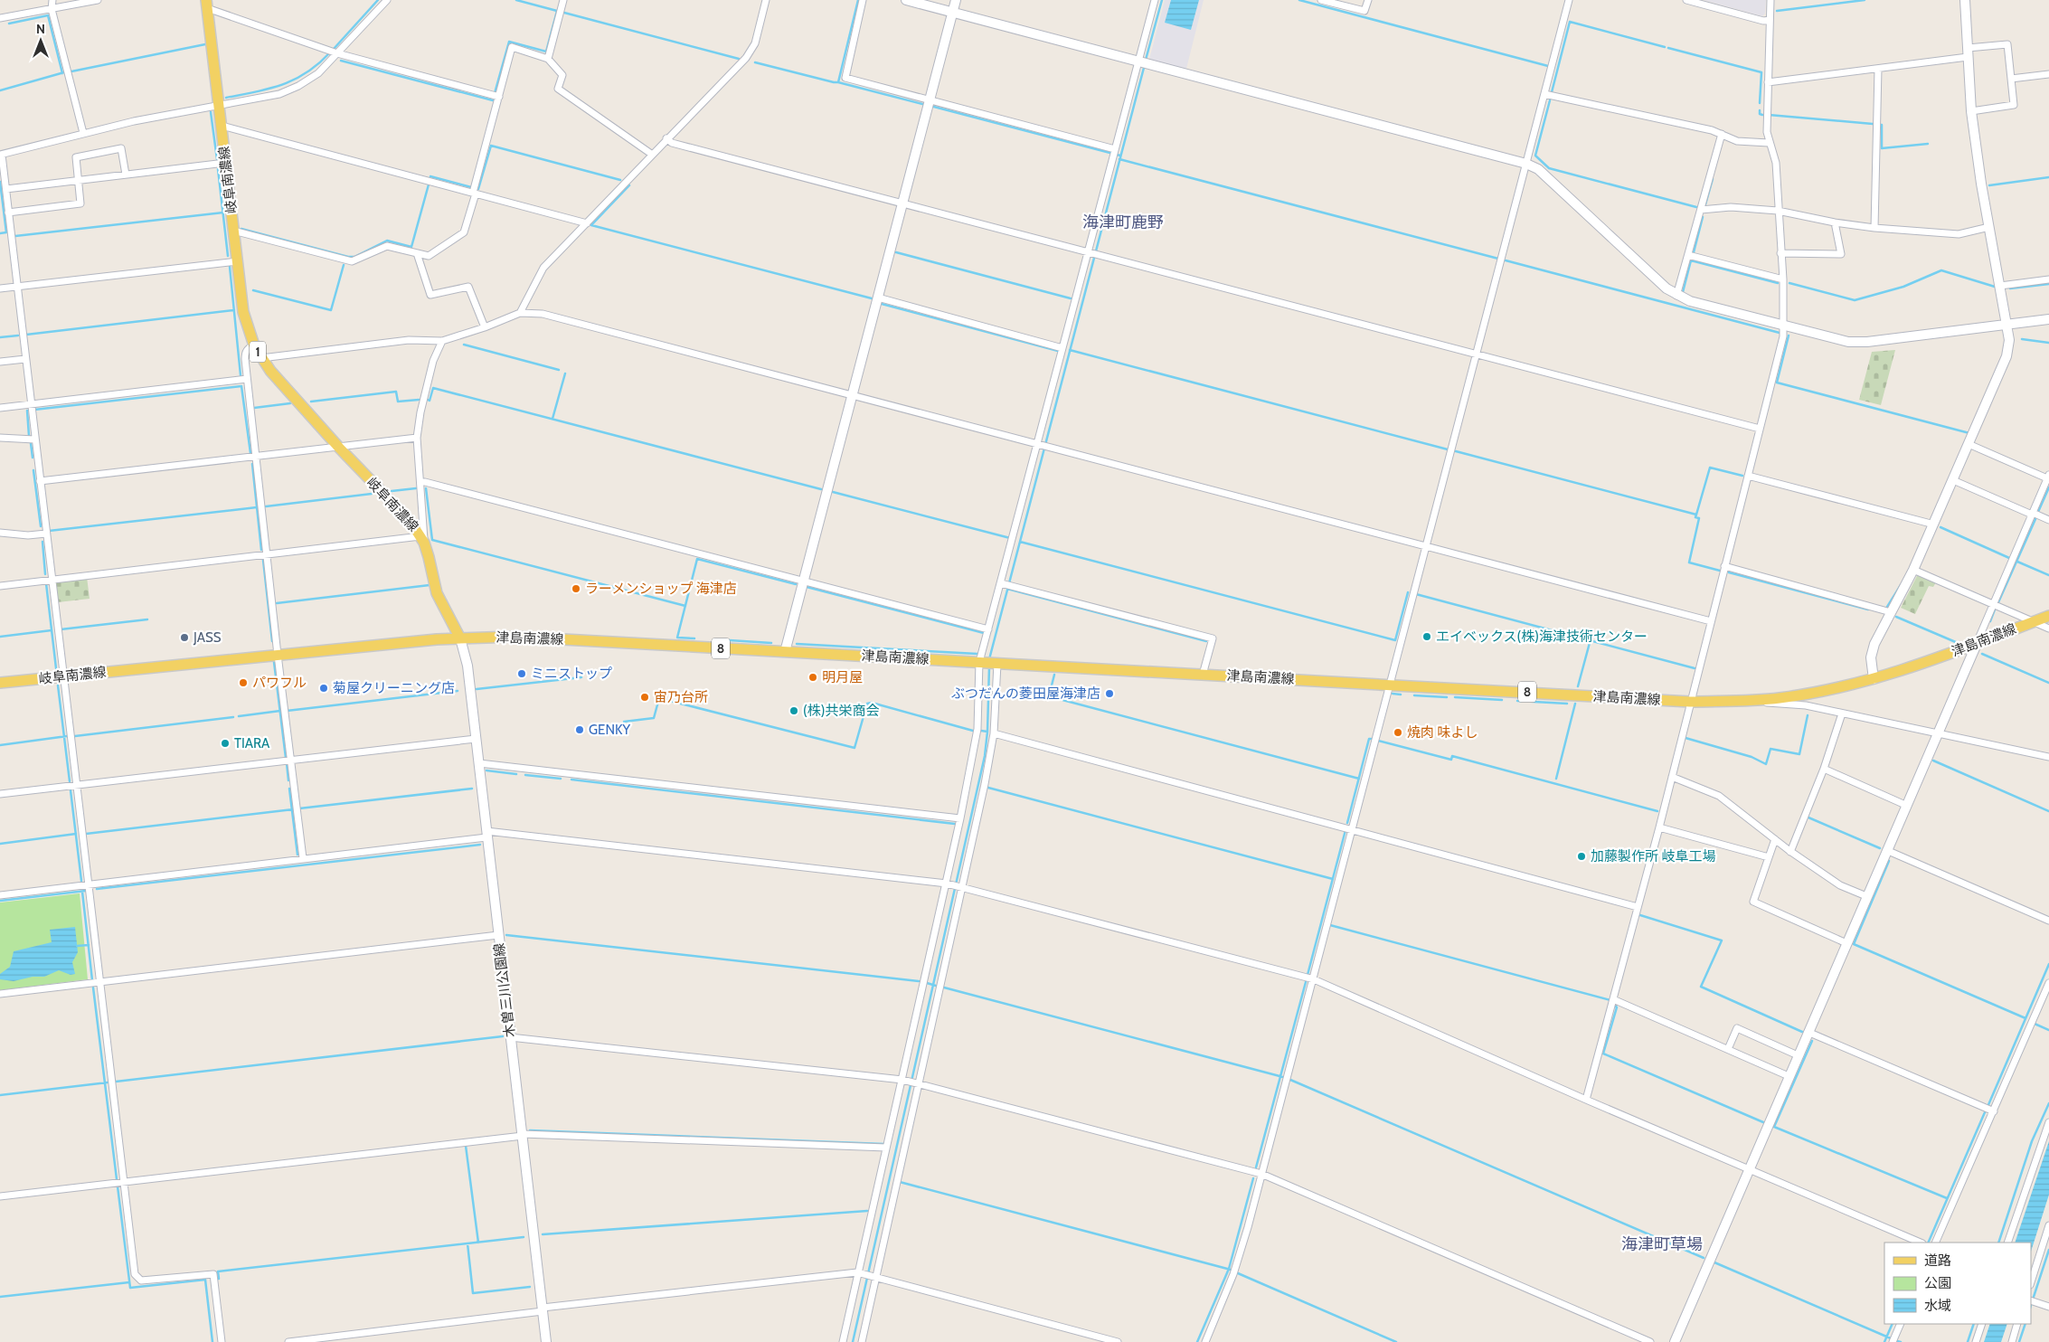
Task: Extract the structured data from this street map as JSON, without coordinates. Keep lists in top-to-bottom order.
{
  "streets": {
    "main road": [
      "岐阜南濃線",
      "1",
      "津島南濃線",
      "8"
    ],
    "street": ["木曽三川公園線"]
  },
  "crossings": [
    ["岐阜南濃線", "津島南濃線"],
    ["岐阜南濃線", "木曽三川公園線"],
    ["津島南濃線", "木曽三川公園線"]
  ],
  "districts": ["海津町鹿野", "海津町草場"],
  "places": [
    "ラーメンショップ 海津店",
    "エイベックス(株)海津技術センター",
    "JASS",
    "ミニストップ",
    "明月屋",
    "パワフル",
    "菊屋クリーニング店",
    "ぶつだんの菱田屋海津店",
    "宙乃台所",
    "(株)共栄商会",
    "GENKY",
    "焼肉 味よし",
    "TIARA",
    "加藤製作所 岐阜工場"
  ],
  "legend": ["道路", "公園", "水域"],
  "north": "top"
}
